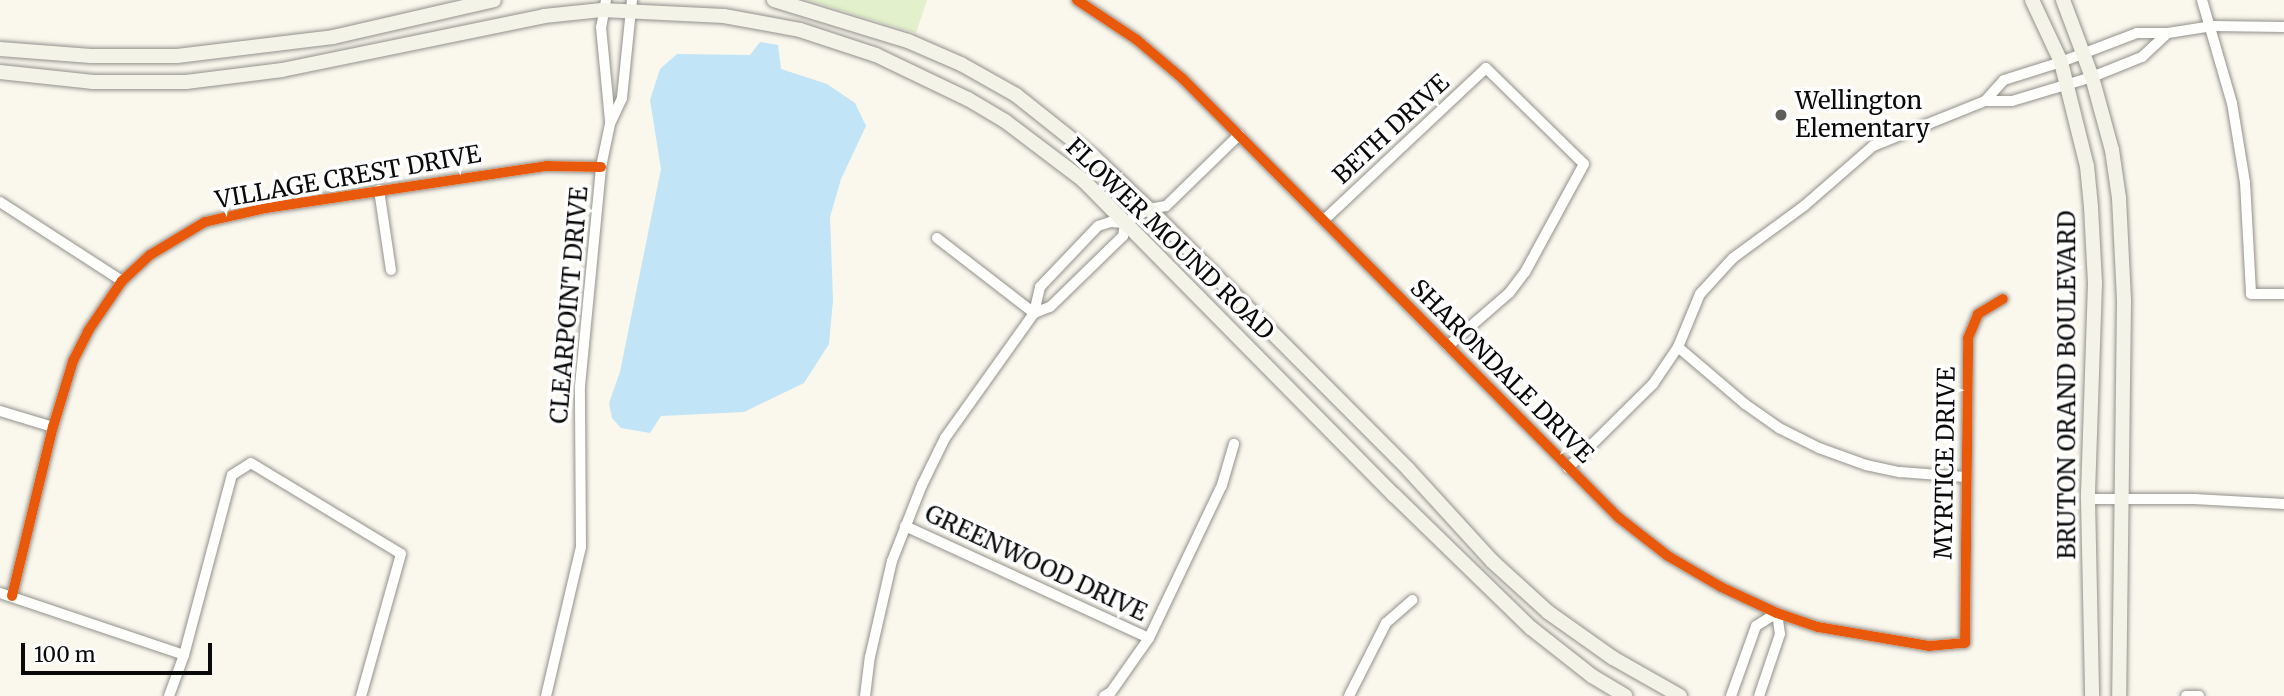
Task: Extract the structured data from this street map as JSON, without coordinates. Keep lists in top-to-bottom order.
{
  "streets": {
    "main road": ["FLOWER MOUND ROAD", "BRUTON ORAND BOULEVARD"],
    "street": [
      "BETH DRIVE",
      "VILLAGE CREST DRIVE",
      "CLEARPOINT DRIVE",
      "SHARONDALE DRIVE",
      "MYRTICE DRIVE",
      "GREENWOOD DRIVE"
    ]
  },
  "crossings": [
    ["BETH DRIVE", "SHARONDALE DRIVE"],
    ["VILLAGE CREST DRIVE", "CLEARPOINT DRIVE"],
    ["FLOWER MOUND ROAD", "CLEARPOINT DRIVE"],
    ["SHARONDALE DRIVE", "MYRTICE DRIVE"]
  ],
  "places": ["Wellington Elementary"],
  "scale_bar": "100 m"
}
